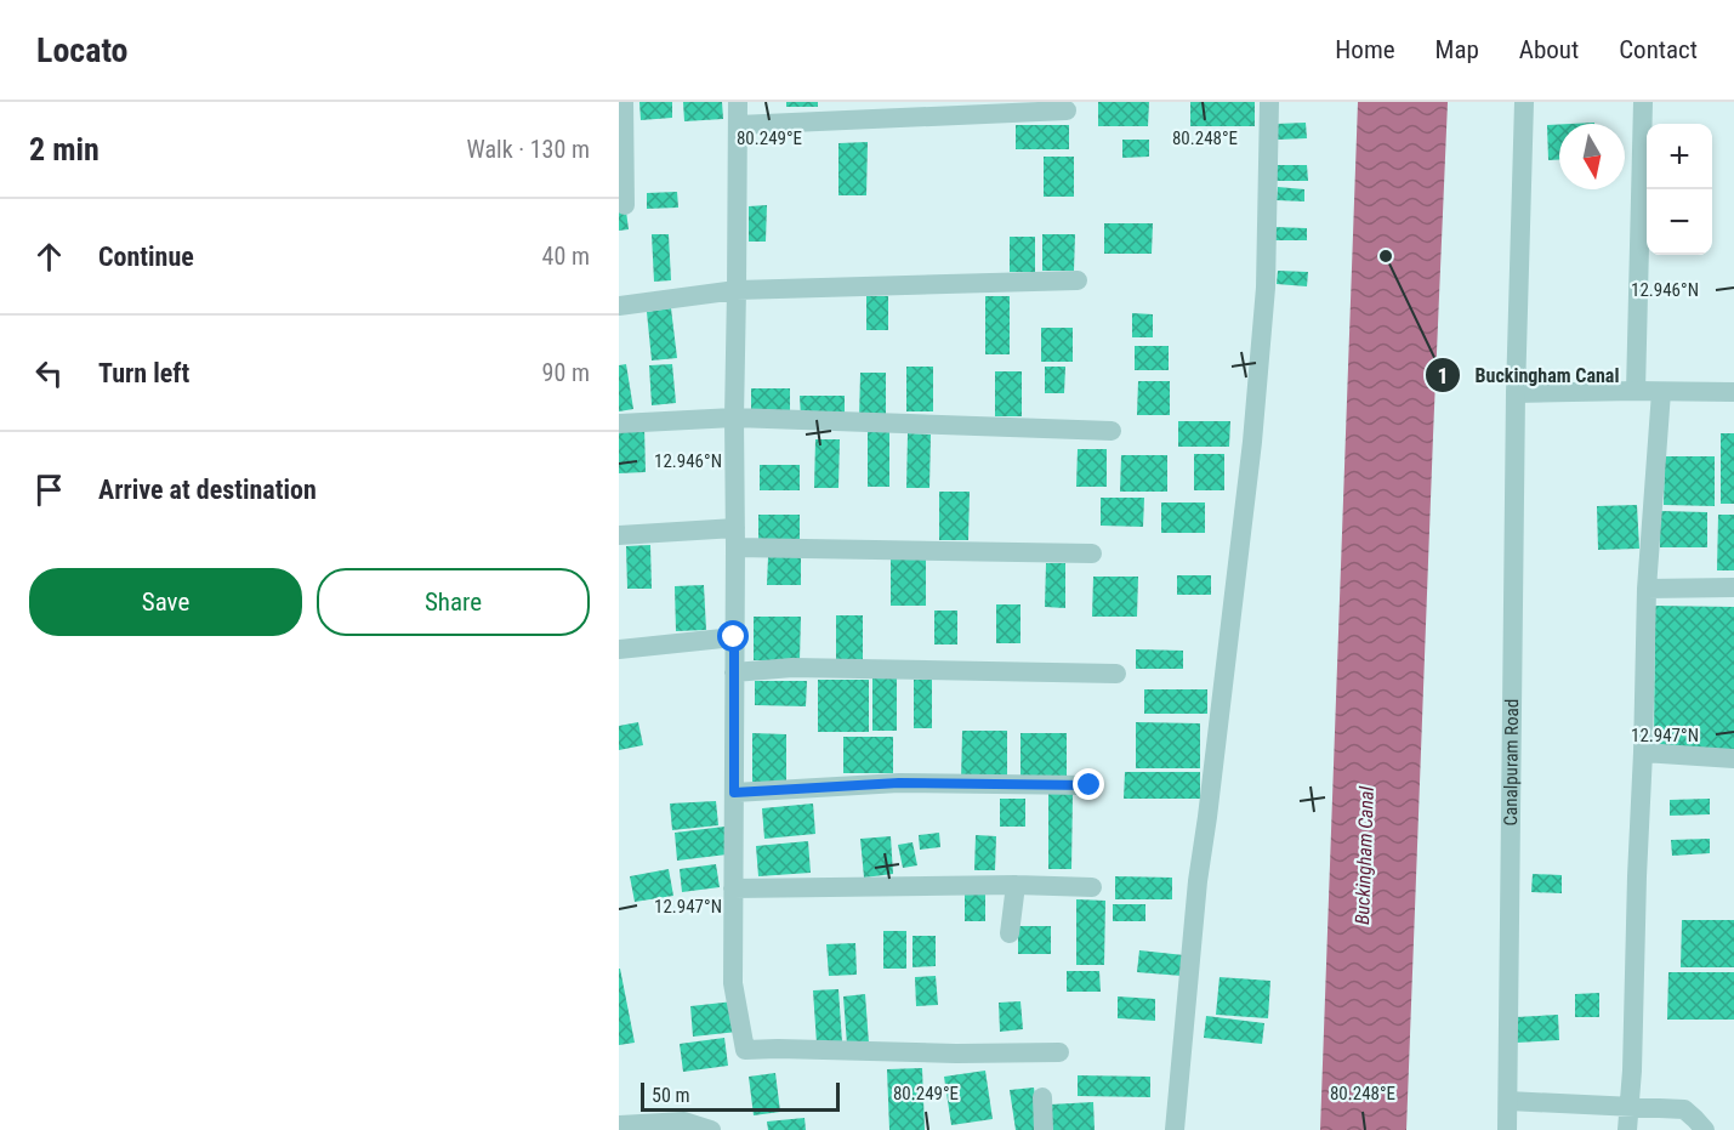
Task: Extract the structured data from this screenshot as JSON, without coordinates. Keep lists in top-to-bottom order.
{
  "streets": {
    "street": ["Canalpuram Road"]
  },
  "water": ["Buckingham Canal"],
  "places": ["Buckingham Canal"],
  "scale_bar": "50 m",
  "north": "bottom",
  "page": {
    "header": "Locato",
    "nav": [
      "Home",
      "Map",
      "About",
      "Contact"
    ],
    "heading": ["2 min", "Walk · 130 m"],
    "map_buttons": ["+", "−"],
    "list": [
      ["Continue", "40 m"],
      ["Turn left", "90 m"],
      "Arrive at destination"
    ],
    "buttons": ["Save", "Share"],
    "scale": "50 m"
  },
  "coordinates": [
    "80.249°E",
    "80.248°E",
    "12.946°N",
    "12.947°N"
  ]
}
